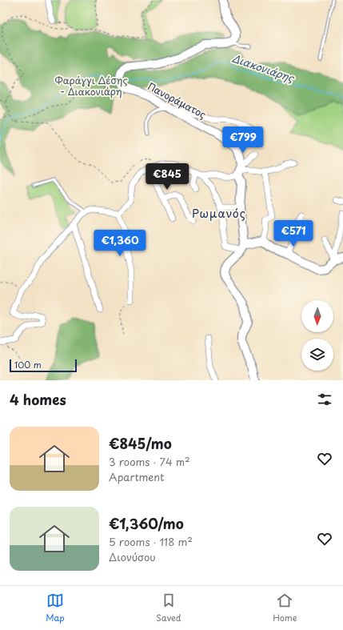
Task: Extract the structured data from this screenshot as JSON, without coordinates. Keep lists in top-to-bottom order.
{
  "streets": {
    "main road": ["Πανοράματος"]
  },
  "districts": ["Ρωμανός"],
  "water": ["Διακονιάρης"],
  "parks": ["Φαράγγι Δέσης - Διακονιάρη"],
  "scale_bar": "100 m",
  "north": "bottom",
  "page": {
    "price": [
      "€799",
      "€845",
      "€571",
      "€1,360"
    ],
    "scale": "100 m",
    "heading": "4 homes",
    "list": [
      {
        "name": "€845/mo",
        "note": "3 rooms · 74 m² · Apartment"
      },
      {
        "name": "€1,360/mo",
        "note": "5 rooms · 118 m² · Διονύσου"
      }
    ],
    "tabs": ["Map", "Saved", "Home"]
  }
}
